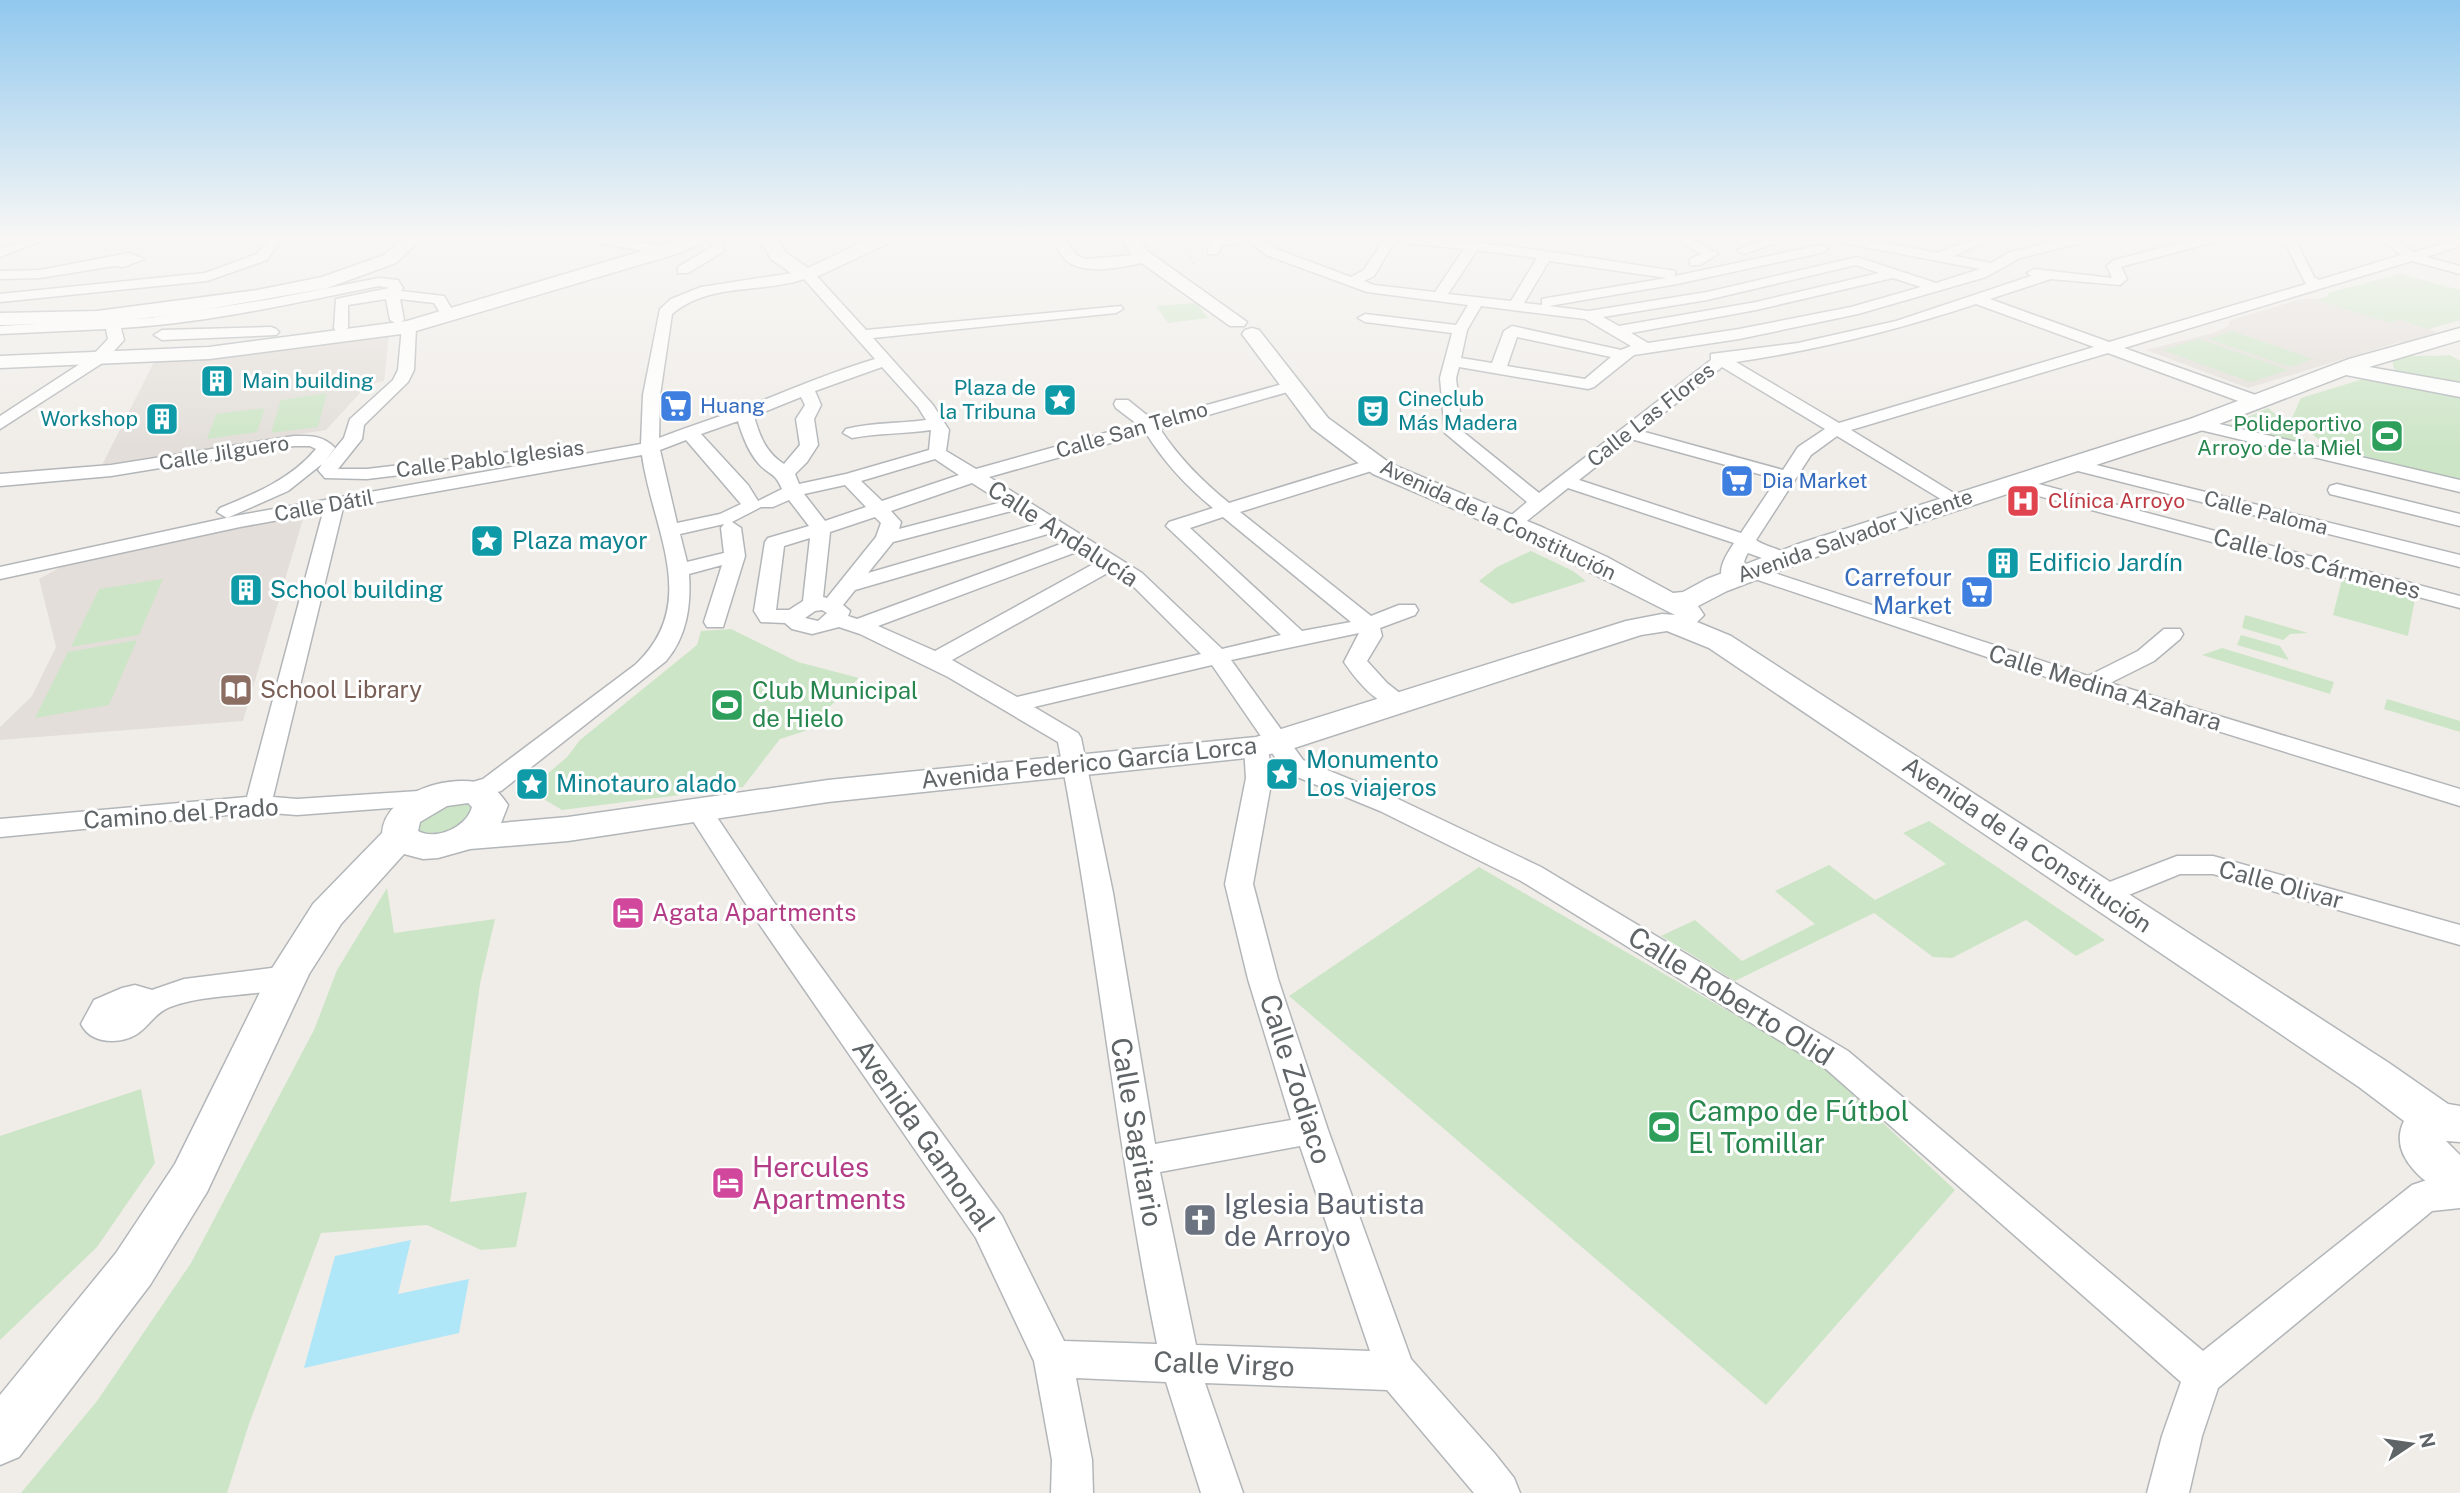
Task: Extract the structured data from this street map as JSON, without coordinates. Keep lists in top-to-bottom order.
{
  "streets": {
    "main road": ["Avenida de la Constitución"],
    "street": [
      "Calle Las Flores",
      "Calle San Telmo",
      "Calle Jilguero",
      "Calle Pablo Iglesias",
      "Calle Dátil",
      "Calle Paloma",
      "Calle Andalucía",
      "Avenida Salvador Vicente",
      "Calle los Cármenes",
      "Calle Medina Azahara",
      "Avenida Federico García Lorca",
      "Camino del Prado",
      "Calle Olivar",
      "Calle Roberto Olid",
      "Calle Zodiaco",
      "Calle Sagitario",
      "Avenida Gamonal",
      "Calle Virgo"
    ]
  },
  "crossings": [
    ["Calle Las Flores", "Avenida de la Constitución"],
    ["Calle San Telmo", "Avenida de la Constitución"],
    ["Calle San Telmo", "Calle Andalucía"],
    ["Calle San Telmo", "Calle Sagitario"],
    ["Calle Jilguero", "Calle Dátil"],
    ["Calle Paloma", "Avenida Salvador Vicente"],
    ["Avenida de la Constitución", "Avenida Salvador Vicente"],
    ["Avenida de la Constitución", "Avenida Federico García Lorca"],
    ["Avenida de la Constitución", "Calle Olivar"],
    ["Calle Andalucía", "Avenida Federico García Lorca"],
    ["Calle Andalucía", "Calle Roberto Olid"],
    ["Calle Andalucía", "Calle Zodiaco"],
    ["Avenida Salvador Vicente", "Calle los Cármenes"],
    ["Avenida Salvador Vicente", "Calle Medina Azahara"],
    ["Avenida Salvador Vicente", "Avenida Federico García Lorca"],
    ["Avenida Federico García Lorca", "Camino del Prado"],
    ["Avenida Federico García Lorca", "Calle Roberto Olid"],
    ["Avenida Federico García Lorca", "Calle Zodiaco"],
    ["Avenida Federico García Lorca", "Calle Sagitario"],
    ["Avenida Federico García Lorca", "Avenida Gamonal"],
    ["Calle Roberto Olid", "Calle Zodiaco"],
    ["Calle Zodiaco", "Calle Virgo"],
    ["Calle Sagitario", "Calle Virgo"],
    ["Avenida Gamonal", "Calle Virgo"]
  ],
  "places": {
    "building": [
      "Main building",
      "Workshop",
      "Edificio Jardín",
      "School building"
    ],
    "place": [
      "Plaza de la Tribuna",
      "Plaza mayor",
      "Monumento Los viajeros",
      "Minotauro alado"
    ],
    "supermarket": ["Huang", "Dia Market", "Carrefour Market"],
    "theatre": ["Cineclub Más Madera"],
    "sports": ["Polideportivo Arroyo de la Miel", "Club Municipal de Hielo", "Campo de Fútbol El Tomillar"],
    "hospital": ["Clínica Arroyo"],
    "library": ["School Library"],
    "hotel": ["Agata Apartments", "Hercules Apartments"],
    "church": ["Iglesia Bautista de Arroyo"]
  },
  "north": "right"
}
